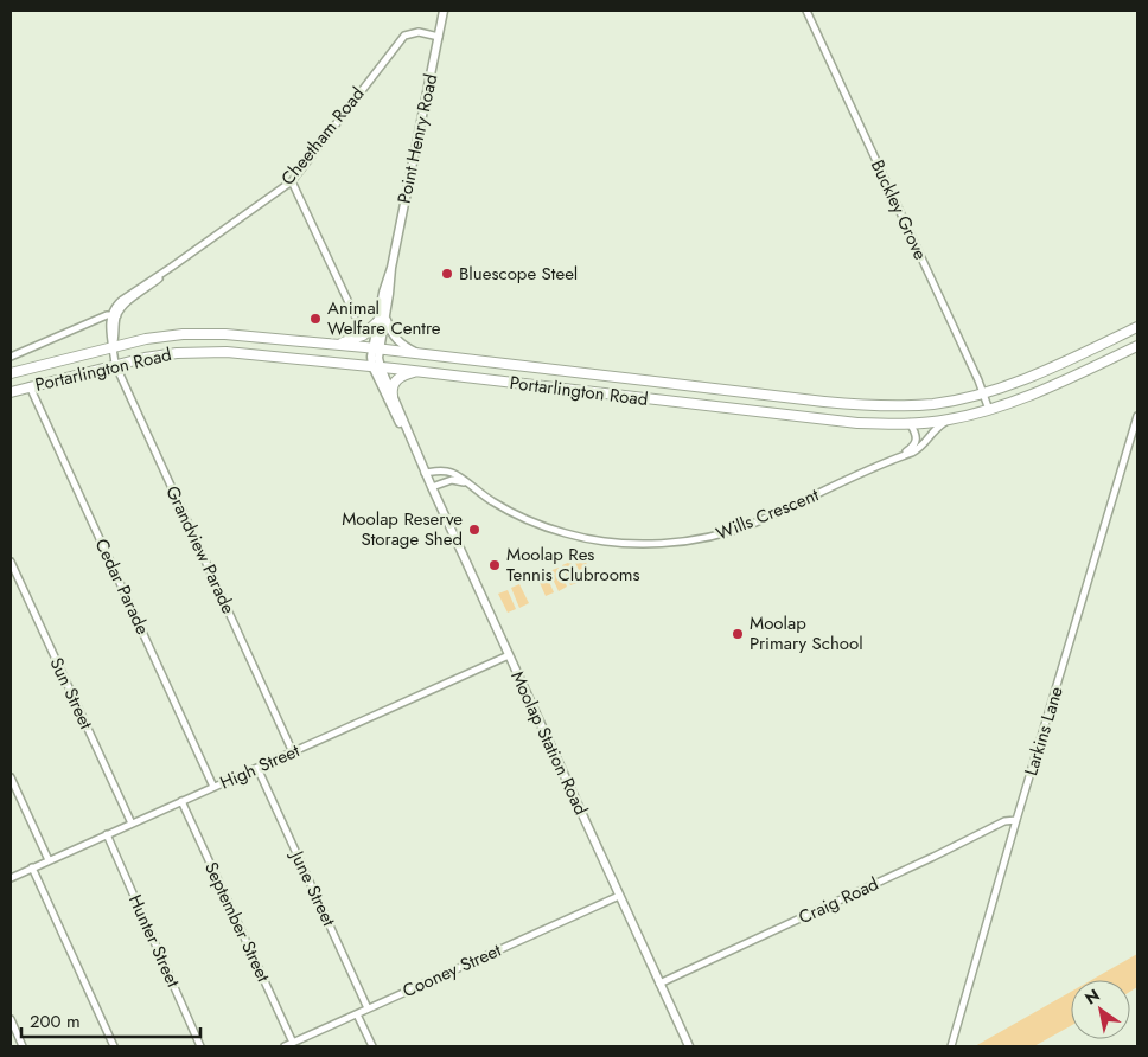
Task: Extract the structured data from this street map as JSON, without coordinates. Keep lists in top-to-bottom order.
{
  "streets": {
    "main road": ["Portarlington Road"],
    "street": [
      "Cheetham Road",
      "Point Henry Road",
      "Buckley Grove",
      "Wills Crescent",
      "Grandview Parade",
      "Cedar Parade",
      "Sun Street",
      "Larkins Lane",
      "Moolap Station Road",
      "High Street",
      "June Street",
      "Craig Road",
      "September Street",
      "Hunter Street",
      "Cooney Street"
    ]
  },
  "crossings": [
    ["Cheetham Road", "Point Henry Road"],
    ["Point Henry Road", "Portarlington Road"],
    ["Point Henry Road", "Moolap Station Road"],
    ["Buckley Grove", "Portarlington Road"],
    ["Portarlington Road", "Wills Crescent"],
    ["Portarlington Road", "Grandview Parade"],
    ["Portarlington Road", "Cedar Parade"],
    ["Portarlington Road", "Moolap Station Road"],
    ["Wills Crescent", "Moolap Station Road"],
    ["Grandview Parade", "High Street"],
    ["Cedar Parade", "High Street"],
    ["Sun Street", "High Street"],
    ["Larkins Lane", "Craig Road"],
    ["Moolap Station Road", "High Street"],
    ["Moolap Station Road", "Craig Road"],
    ["Moolap Station Road", "Cooney Street"],
    ["High Street", "June Street"],
    ["High Street", "September Street"],
    ["High Street", "Hunter Street"],
    ["June Street", "Cooney Street"],
    ["September Street", "Cooney Street"]
  ],
  "places": [
    "Bluescope Steel",
    "Animal Welfare Centre",
    "Moolap Reserve Storage Shed",
    "Moolap Res Tennis Clubrooms",
    "Moolap Primary School"
  ],
  "scale_bar": "200 m",
  "north": "top left"
}
